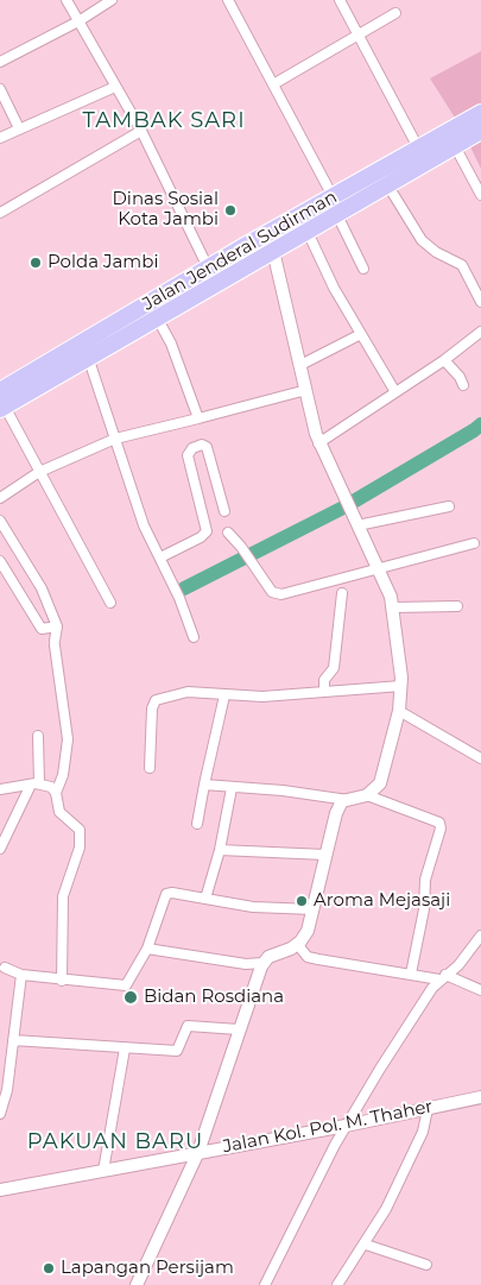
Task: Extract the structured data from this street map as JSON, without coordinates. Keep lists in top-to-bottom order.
{
  "streets": {
    "highway": ["Jalan Jenderal Sudirman"],
    "street": ["Jalan Kol. Pol. M. Thaher"]
  },
  "districts": ["TAMBAK SARI", "PAKUAN BARU"],
  "places": [
    "Dinas Sosial Kota Jambi",
    "Polda Jambi",
    "Aroma Mejasaji",
    "Bidan Rosdiana",
    "Lapangan Persijam"
  ]
}
